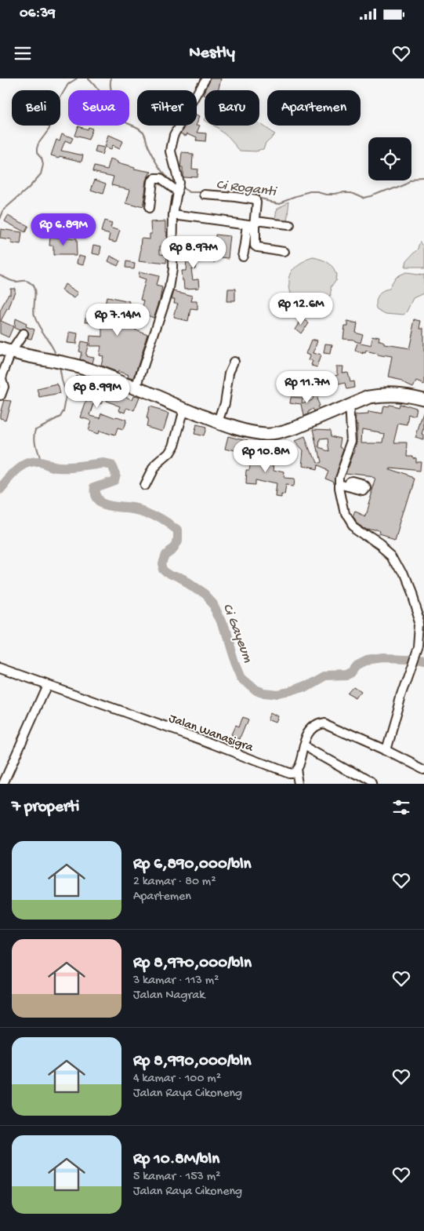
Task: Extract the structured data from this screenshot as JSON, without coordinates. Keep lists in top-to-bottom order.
{
  "streets": {
    "street": ["Jalan Wanasigra"]
  },
  "water": ["Ci Roganti", "Ci Gayeum"],
  "page": {
    "status": "06:39",
    "header": "Nestly",
    "chip": [
      "Beli",
      "Sewa",
      "Filter",
      "Baru",
      "Apartemen"
    ],
    "price": [
      "Rp 6.89M",
      "Rp 8.97M",
      "Rp 12.6M",
      "Rp 7.14M",
      "Rp 11.7M",
      "Rp 8.99M",
      "Rp 10.8M"
    ],
    "heading": "7 properti",
    "list": [
      {
        "name": "Rp 6,890,000/bln",
        "note": "2 kamar · 80 m² · Apartemen"
      },
      {
        "name": "Rp 8,970,000/bln",
        "note": "3 kamar · 113 m² · Jalan Nagrak"
      },
      {
        "name": "Rp 8,990,000/bln",
        "note": "4 kamar · 100 m² · Jalan Raya Cikoneng"
      },
      {
        "name": "Rp 10.8M/bln",
        "note": "5 kamar · 153 m² · Jalan Raya Cikoneng"
      }
    ]
  }
}
